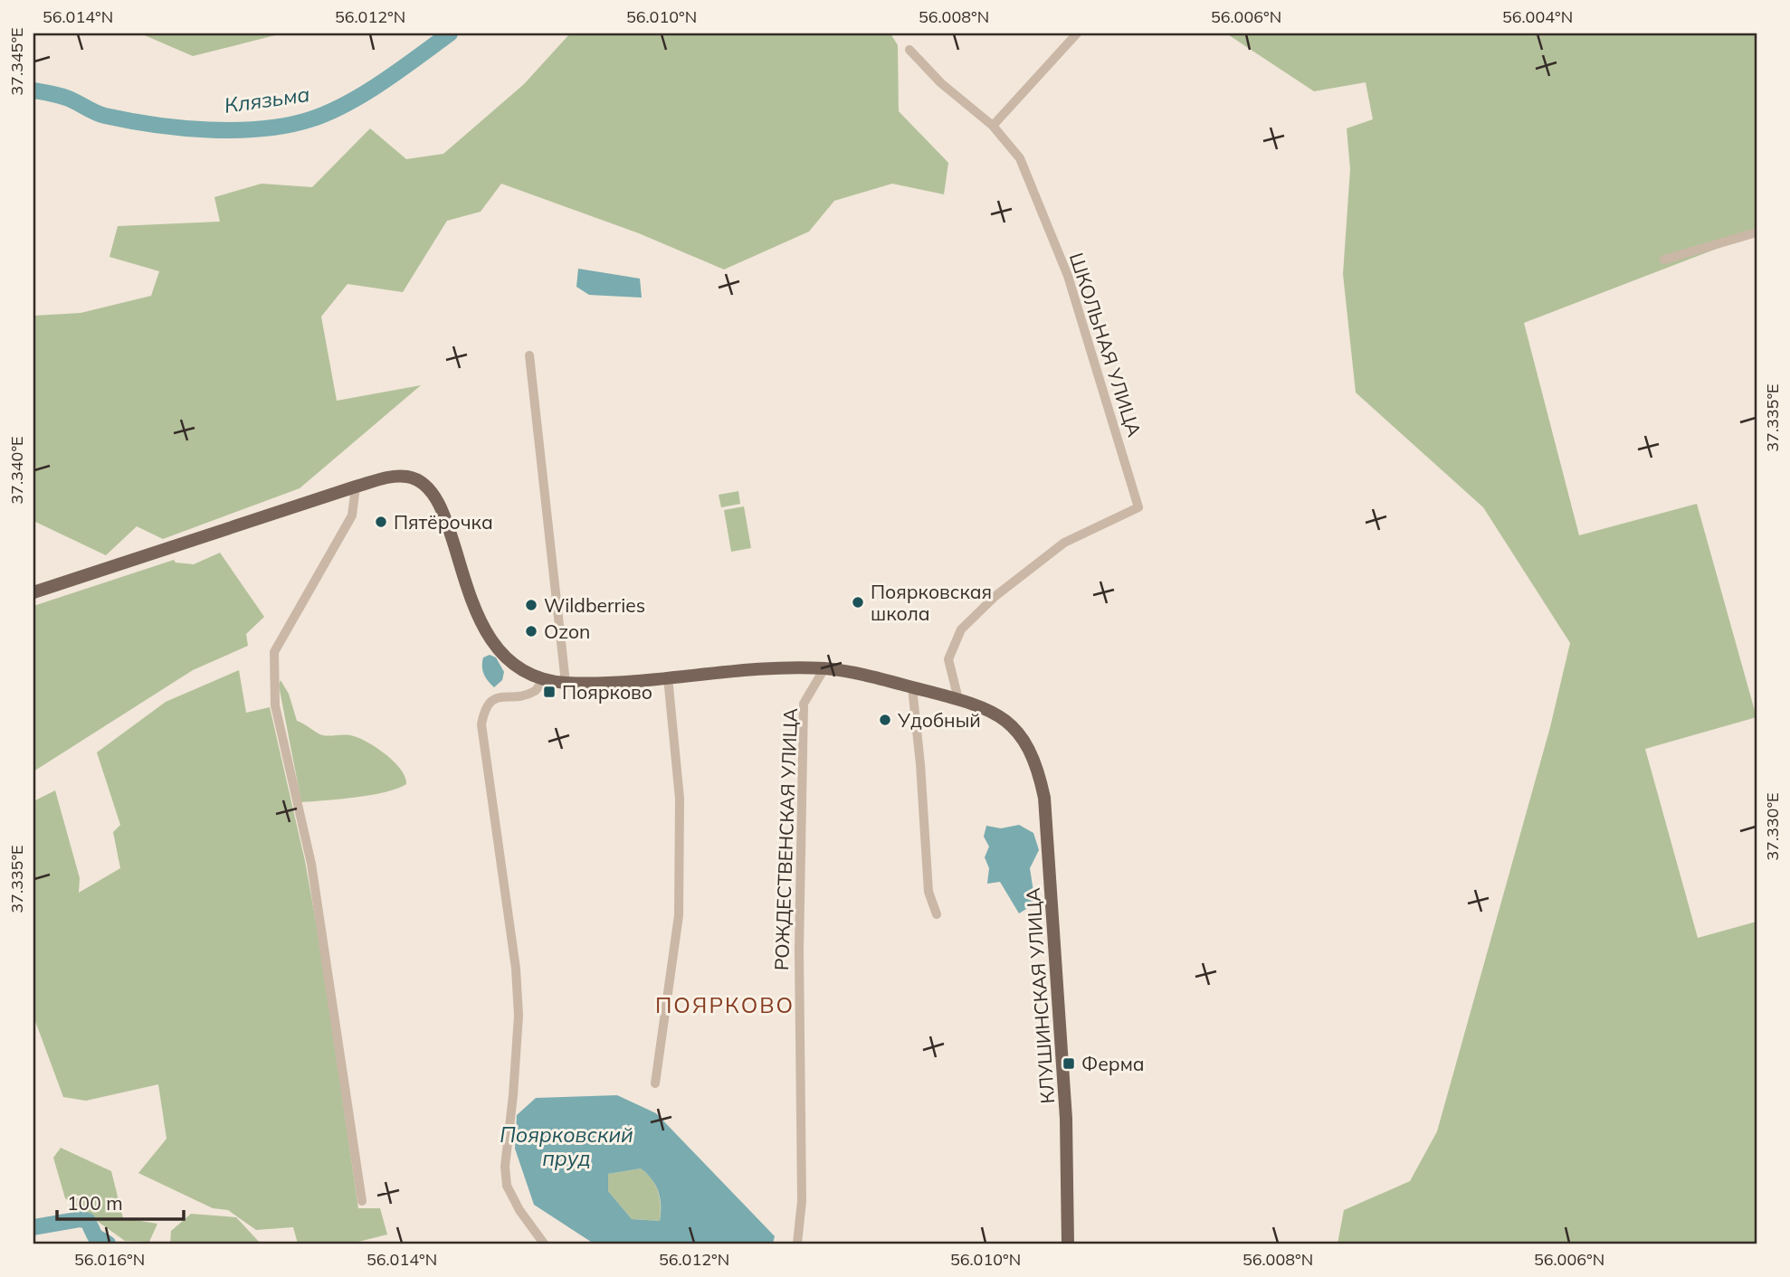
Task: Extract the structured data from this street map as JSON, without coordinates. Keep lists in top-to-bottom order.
{
  "streets": {
    "main road": ["КЛУШИНСКАЯ УЛИЦА"],
    "street": ["ШКОЛЬНАЯ УЛИЦА", "РОЖДЕСТВЕНСКАЯ УЛИЦА"]
  },
  "crossings": [
    ["ШКОЛЬНАЯ УЛИЦА", "КЛУШИНСКАЯ УЛИЦА"]
  ],
  "districts": ["ПОЯРКОВО"],
  "water": ["Клязьма", "Поярковский пруд"],
  "places": {
    "other": [
      "Пятёрочка",
      "Поярковская школа",
      "Wildberries",
      "Ozon",
      "Удобный"
    ],
    "transit": ["Поярково", "Ферма"]
  },
  "scale_bar": "100 m",
  "coordinates": [
    "56.014°N",
    "56.012°N",
    "56.010°N",
    "56.008°N",
    "56.006°N",
    "56.004°N",
    "37.345°E",
    "37.335°E",
    "37.340°E",
    "37.330°E",
    "56.016°N"
  ]
}
